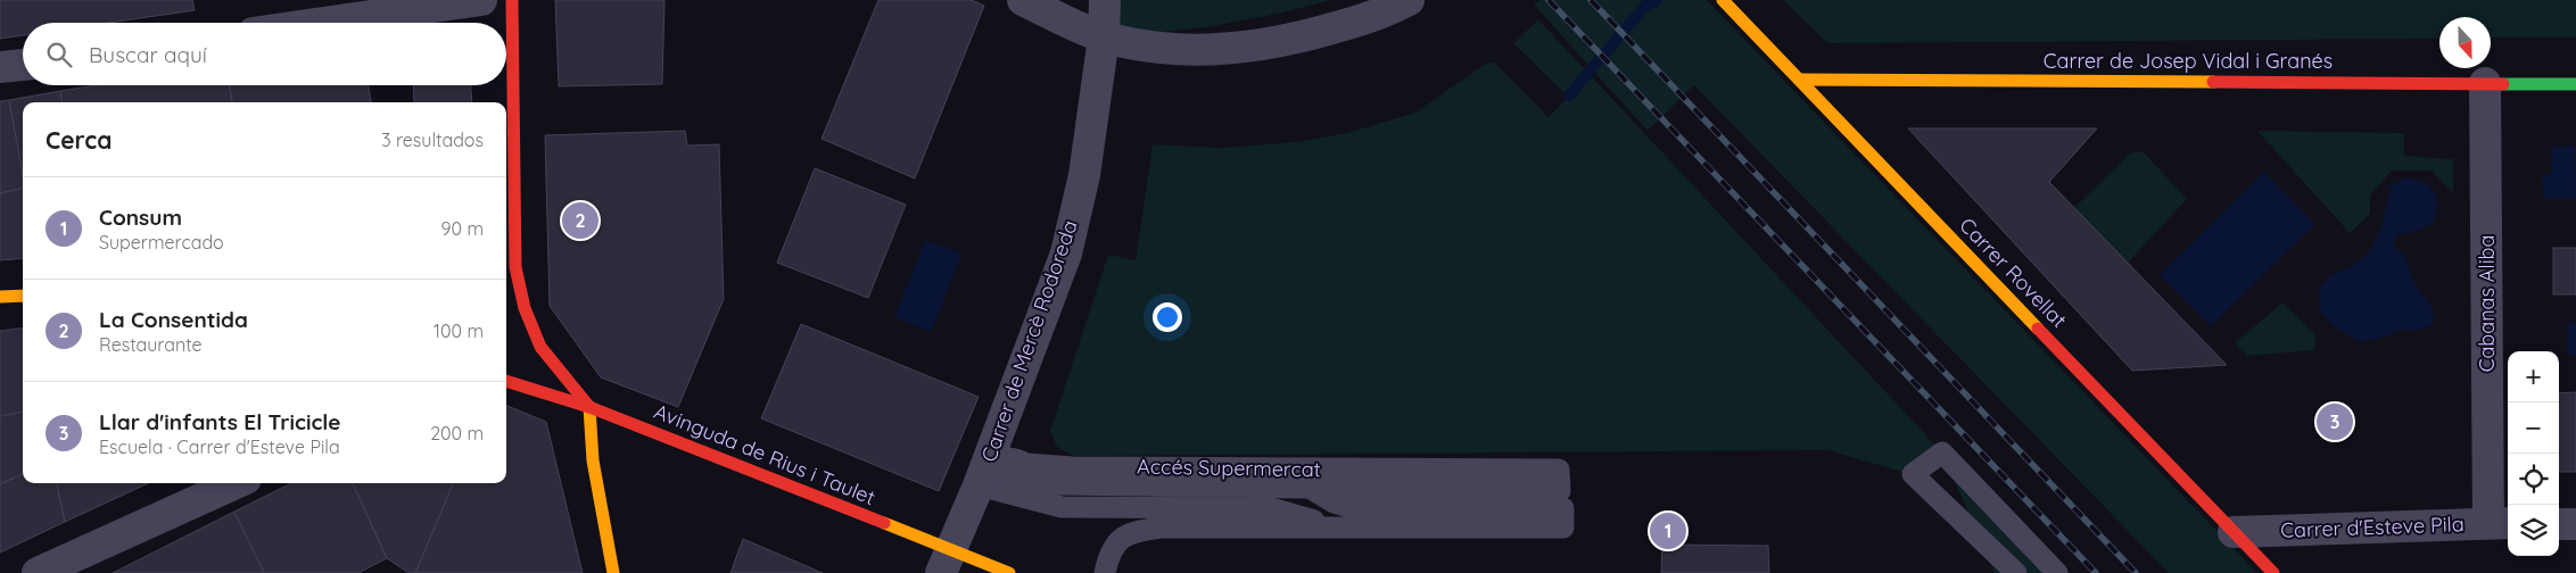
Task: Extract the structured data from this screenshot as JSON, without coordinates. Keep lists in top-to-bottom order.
{
  "streets": {
    "street": [
      "Carrer de Josep Vidal i Granés",
      "Carrer Rovellat",
      "Cabanas Aliba",
      "Carrer de Mercè Rodoreda",
      "Avinguda de Rius i Taulet",
      "Carrer d'Esteve Pila"
    ],
    "lane": ["Accés Supermercat"]
  },
  "crossings": [
    ["Carrer de Josep Vidal i Granés", "Carrer Rovellat"],
    ["Carrer de Josep Vidal i Granés", "Cabanas Aliba"],
    ["Carrer Rovellat", "Carrer d'Esteve Pila"],
    ["Cabanas Aliba", "Carrer d'Esteve Pila"],
    ["Carrer de Mercè Rodoreda", "Avinguda de Rius i Taulet"],
    ["Carrer de Mercè Rodoreda", "Accés Supermercat"]
  ],
  "north": "bottom",
  "page": {
    "search": "Buscar aquí",
    "heading": ["Cerca", "3 resultados"],
    "list": [
      {
        "mark": "1",
        "name": "Consum",
        "note": "Supermercado",
        "value": "90 m"
      },
      {
        "mark": "2",
        "name": "La Consentida",
        "note": "Restaurante",
        "value": "100 m"
      },
      {
        "mark": "3",
        "name": "Llar d'infants El Tricicle",
        "note": "Escuela · Carrer d'Esteve Pila",
        "value": "200 m"
      }
    ],
    "pins": ["2", "3", "1"],
    "map_buttons": ["+", "−"]
  }
}
